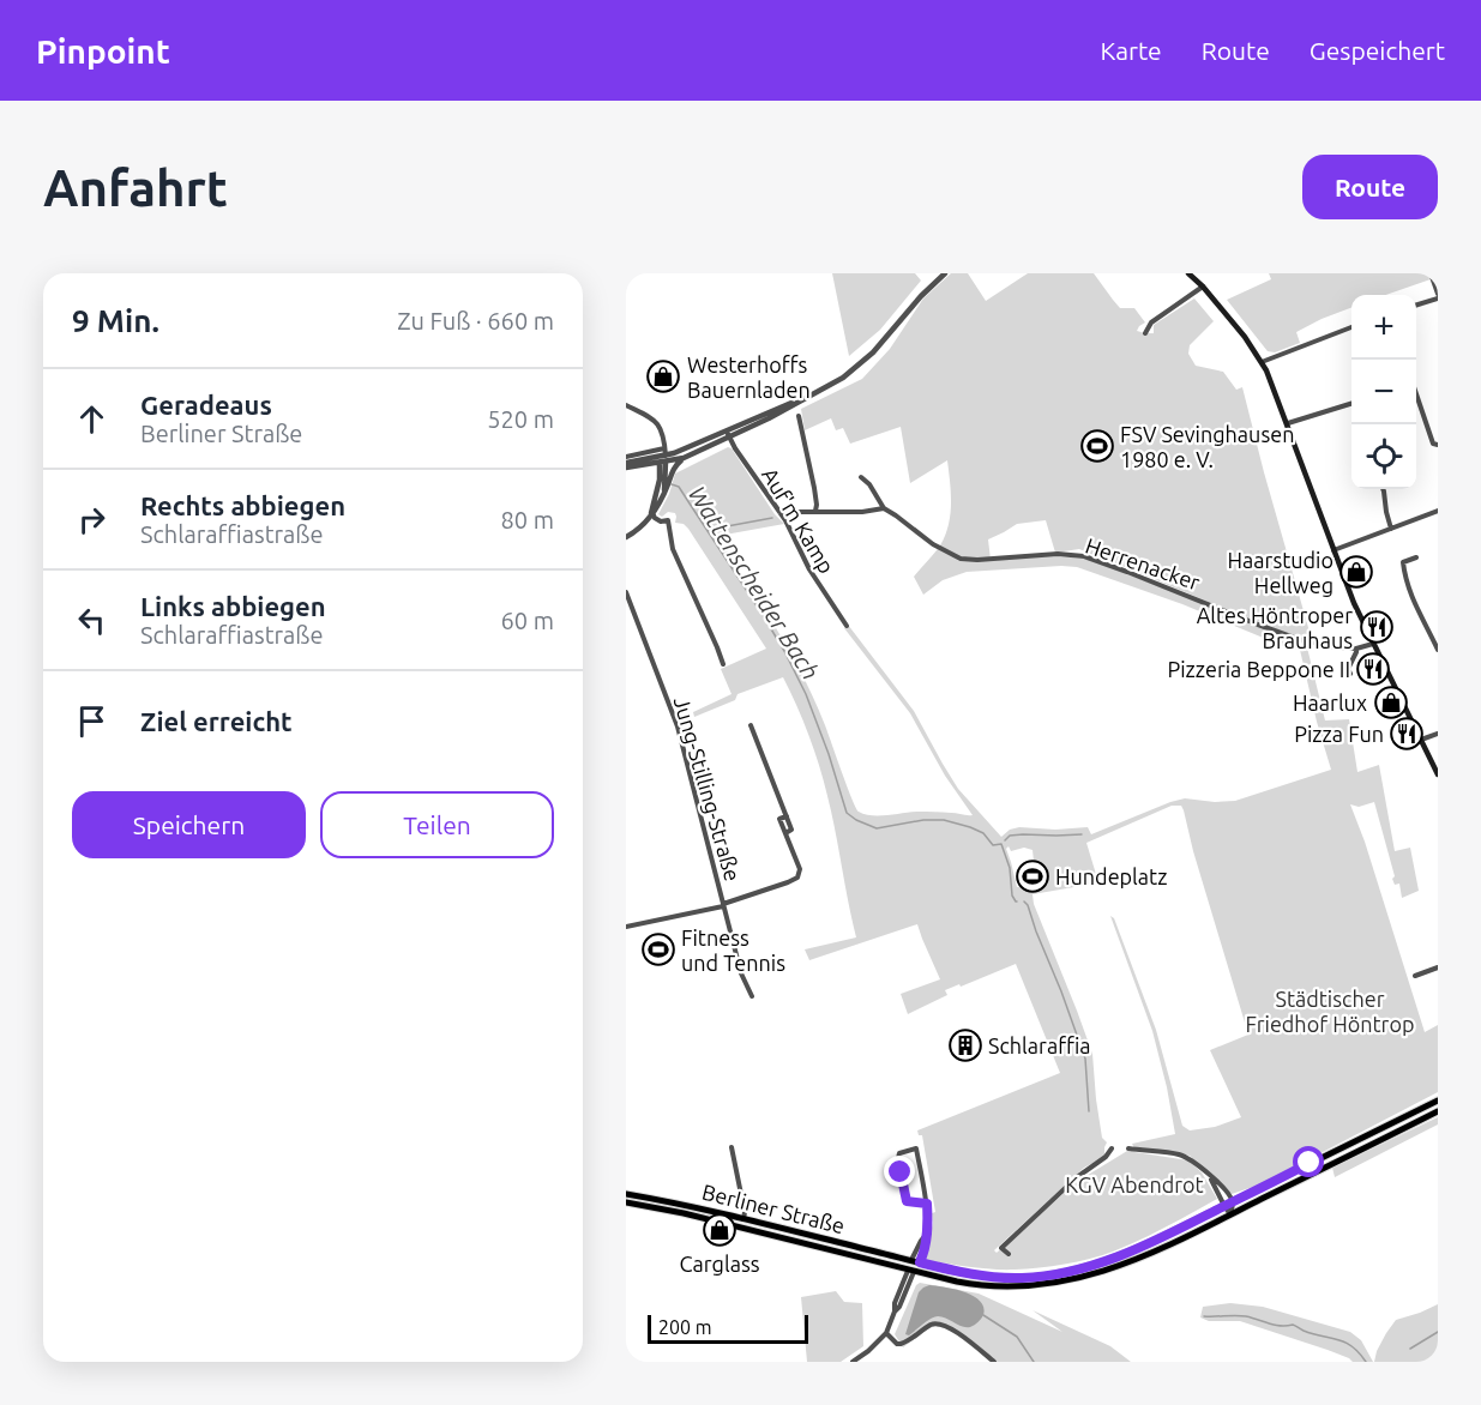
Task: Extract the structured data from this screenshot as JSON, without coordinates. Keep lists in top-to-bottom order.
{
  "streets": {
    "main road": ["Berliner Straße"],
    "street": ["Auf'm Kamp", "Herrenacker", "Jung-Stilling-Straße"]
  },
  "water": ["Wattenscheider Bach"],
  "parks": ["Städtischer Friedhof Höntrop", "KGV Abendrot"],
  "places": {
    "shop": [
      "Westerhoffs Bauernladen",
      "Haarstudio Hellweg",
      "Haarlux",
      "Carglass"
    ],
    "sports": ["FSV Sevinghausen 1980 e. V.", "Hundeplatz", "Fitness und Tennis"],
    "restaurant": ["Altes Höntroper Brauhaus", "Pizzeria Beppone II", "Pizza Fun"],
    "building": ["Schlaraffia"]
  },
  "scale_bar": "200 m",
  "page": {
    "header": "Pinpoint",
    "nav": ["Karte", "Route", "Gespeichert"],
    "buttons": [
      "Route",
      ["Speichern", "Teilen"]
    ],
    "title": "Anfahrt",
    "heading": ["9 Min.", "Zu Fuß · 660 m"],
    "map_buttons": ["+", "−"],
    "list": [
      ["Geradeaus", "Berliner Straße", "520 m"],
      ["Rechts abbiegen", "Schlaraffiastraße", "80 m"],
      ["Links abbiegen", "Schlaraffiastraße", "60 m"],
      "Ziel erreicht"
    ],
    "scale": "200 m"
  }
}
